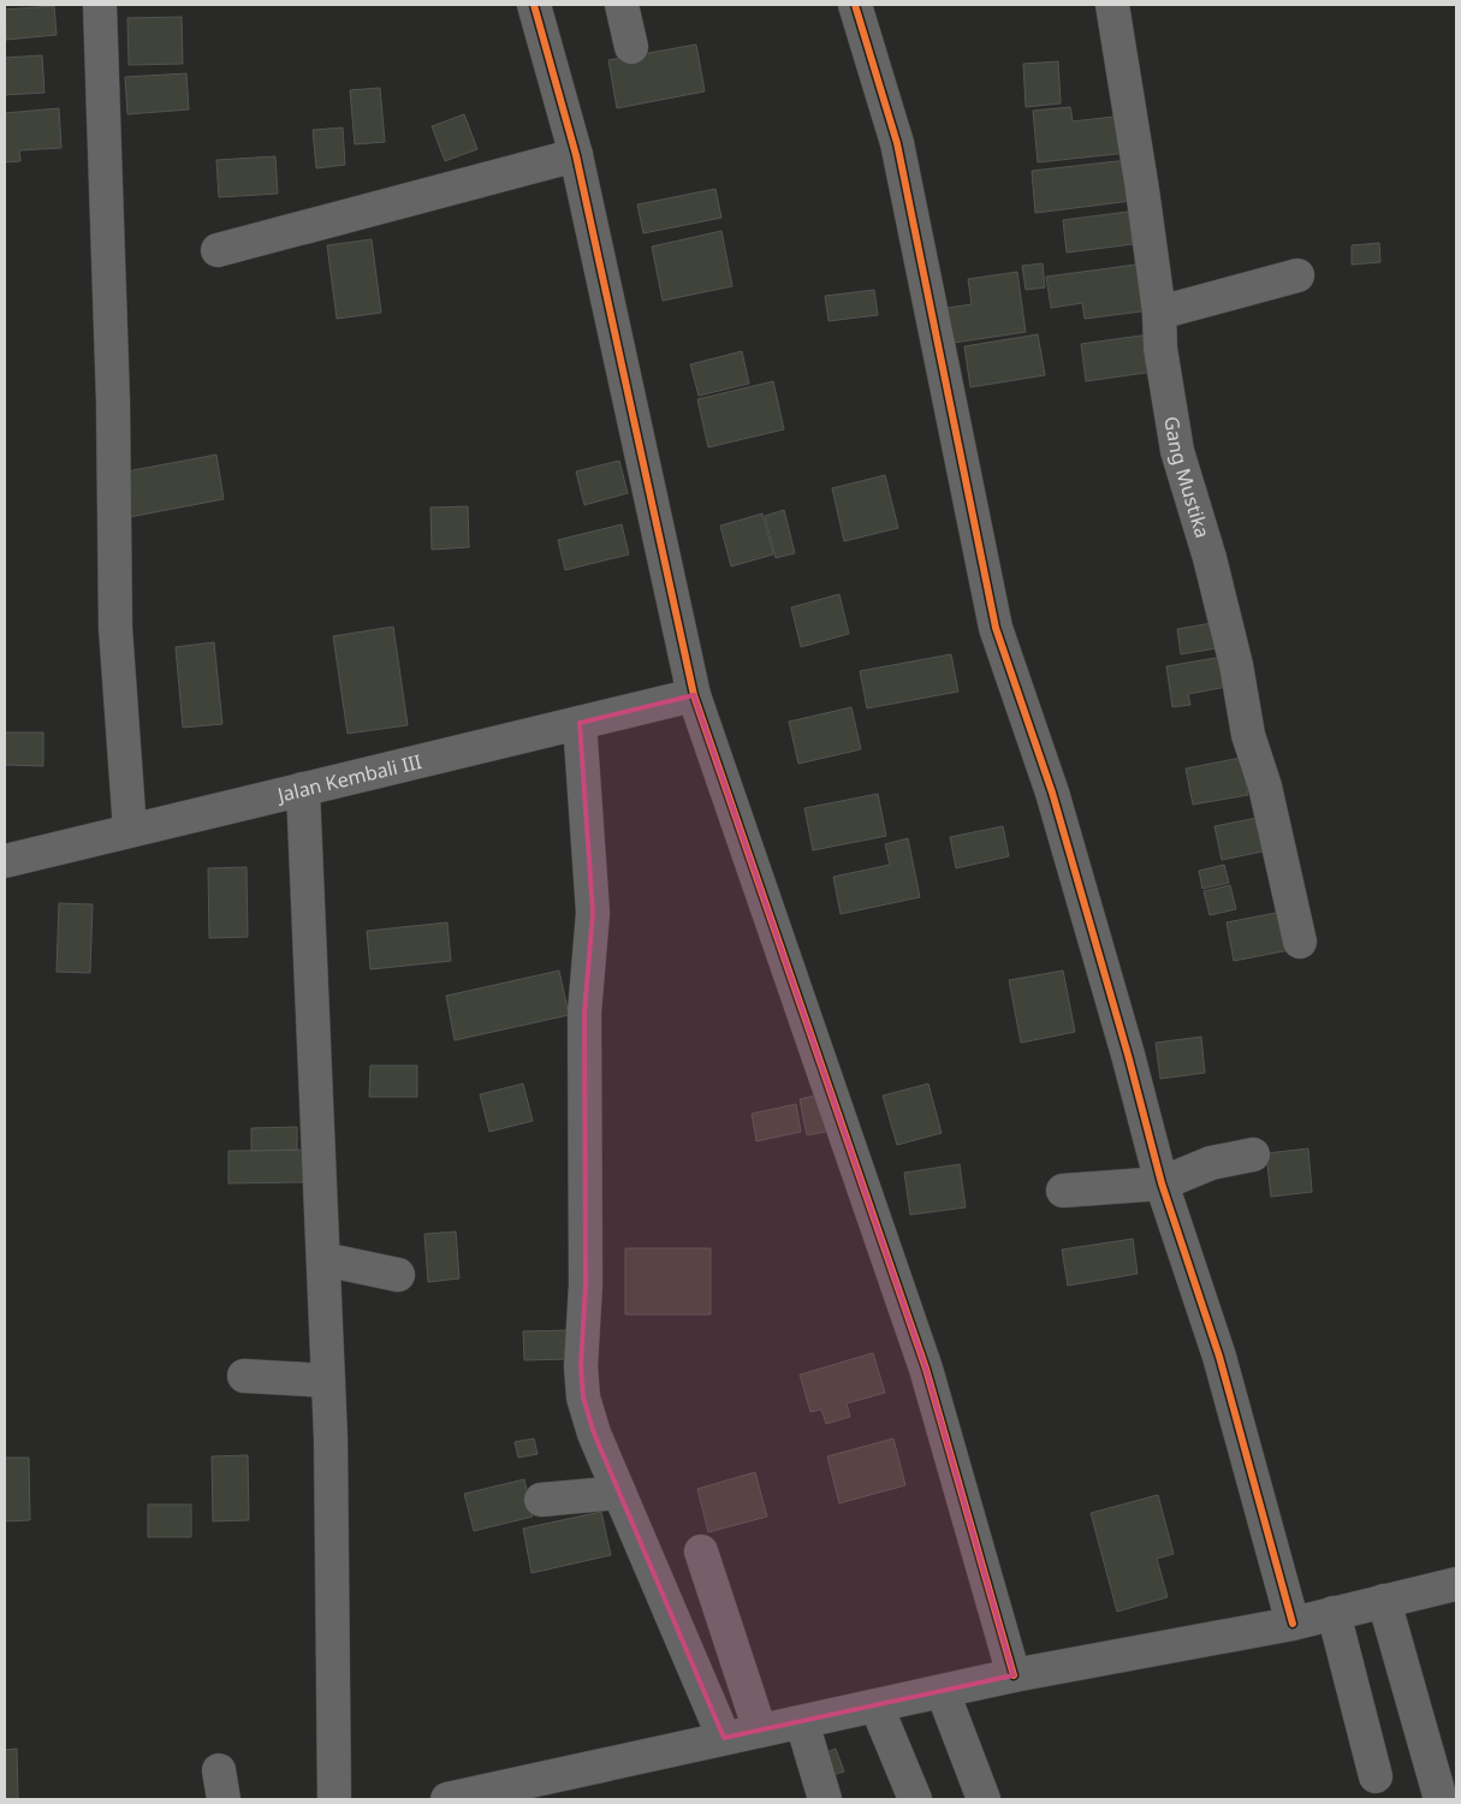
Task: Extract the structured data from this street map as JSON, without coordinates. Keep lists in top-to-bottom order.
{
  "streets": {
    "street": ["Gang Mustika", "Jalan Kembali III"]
  }
}
